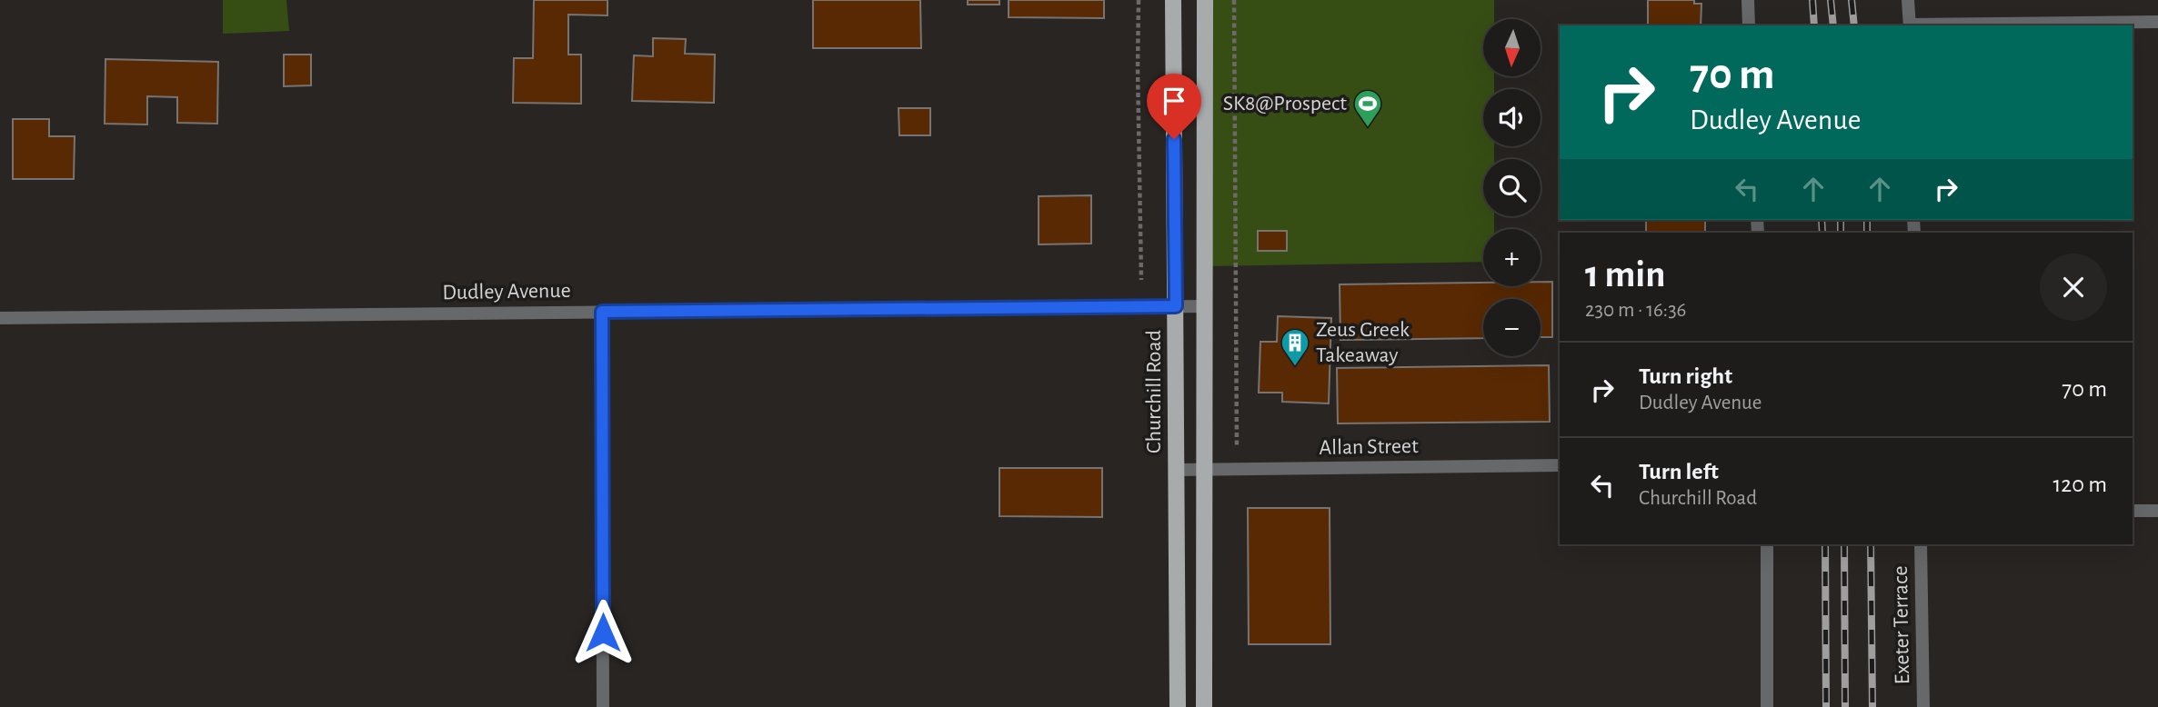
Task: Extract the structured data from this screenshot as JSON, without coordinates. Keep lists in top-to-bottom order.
{
  "streets": {
    "main road": ["Churchill Road"],
    "street": ["Dudley Avenue", "Allan Street", "Exeter Terrace"]
  },
  "crossings": [
    ["Dudley Avenue", "Churchill Road"],
    ["Churchill Road", "Allan Street"]
  ],
  "places": {
    "sports": ["SK8@Prospect"],
    "building": ["Zeus Greek Takeaway"]
  },
  "north": "bottom",
  "page": {
    "map_buttons": ["+", "−"],
    "turn": ["70 m", "Dudley Avenue"],
    "heading": ["1 min", "230 m · 16:36"],
    "list": [
      {
        "name": "Turn right",
        "note": "Dudley Avenue",
        "value": "70 m"
      },
      {
        "name": "Turn left",
        "note": "Churchill Road",
        "value": "120 m"
      }
    ]
  }
}
